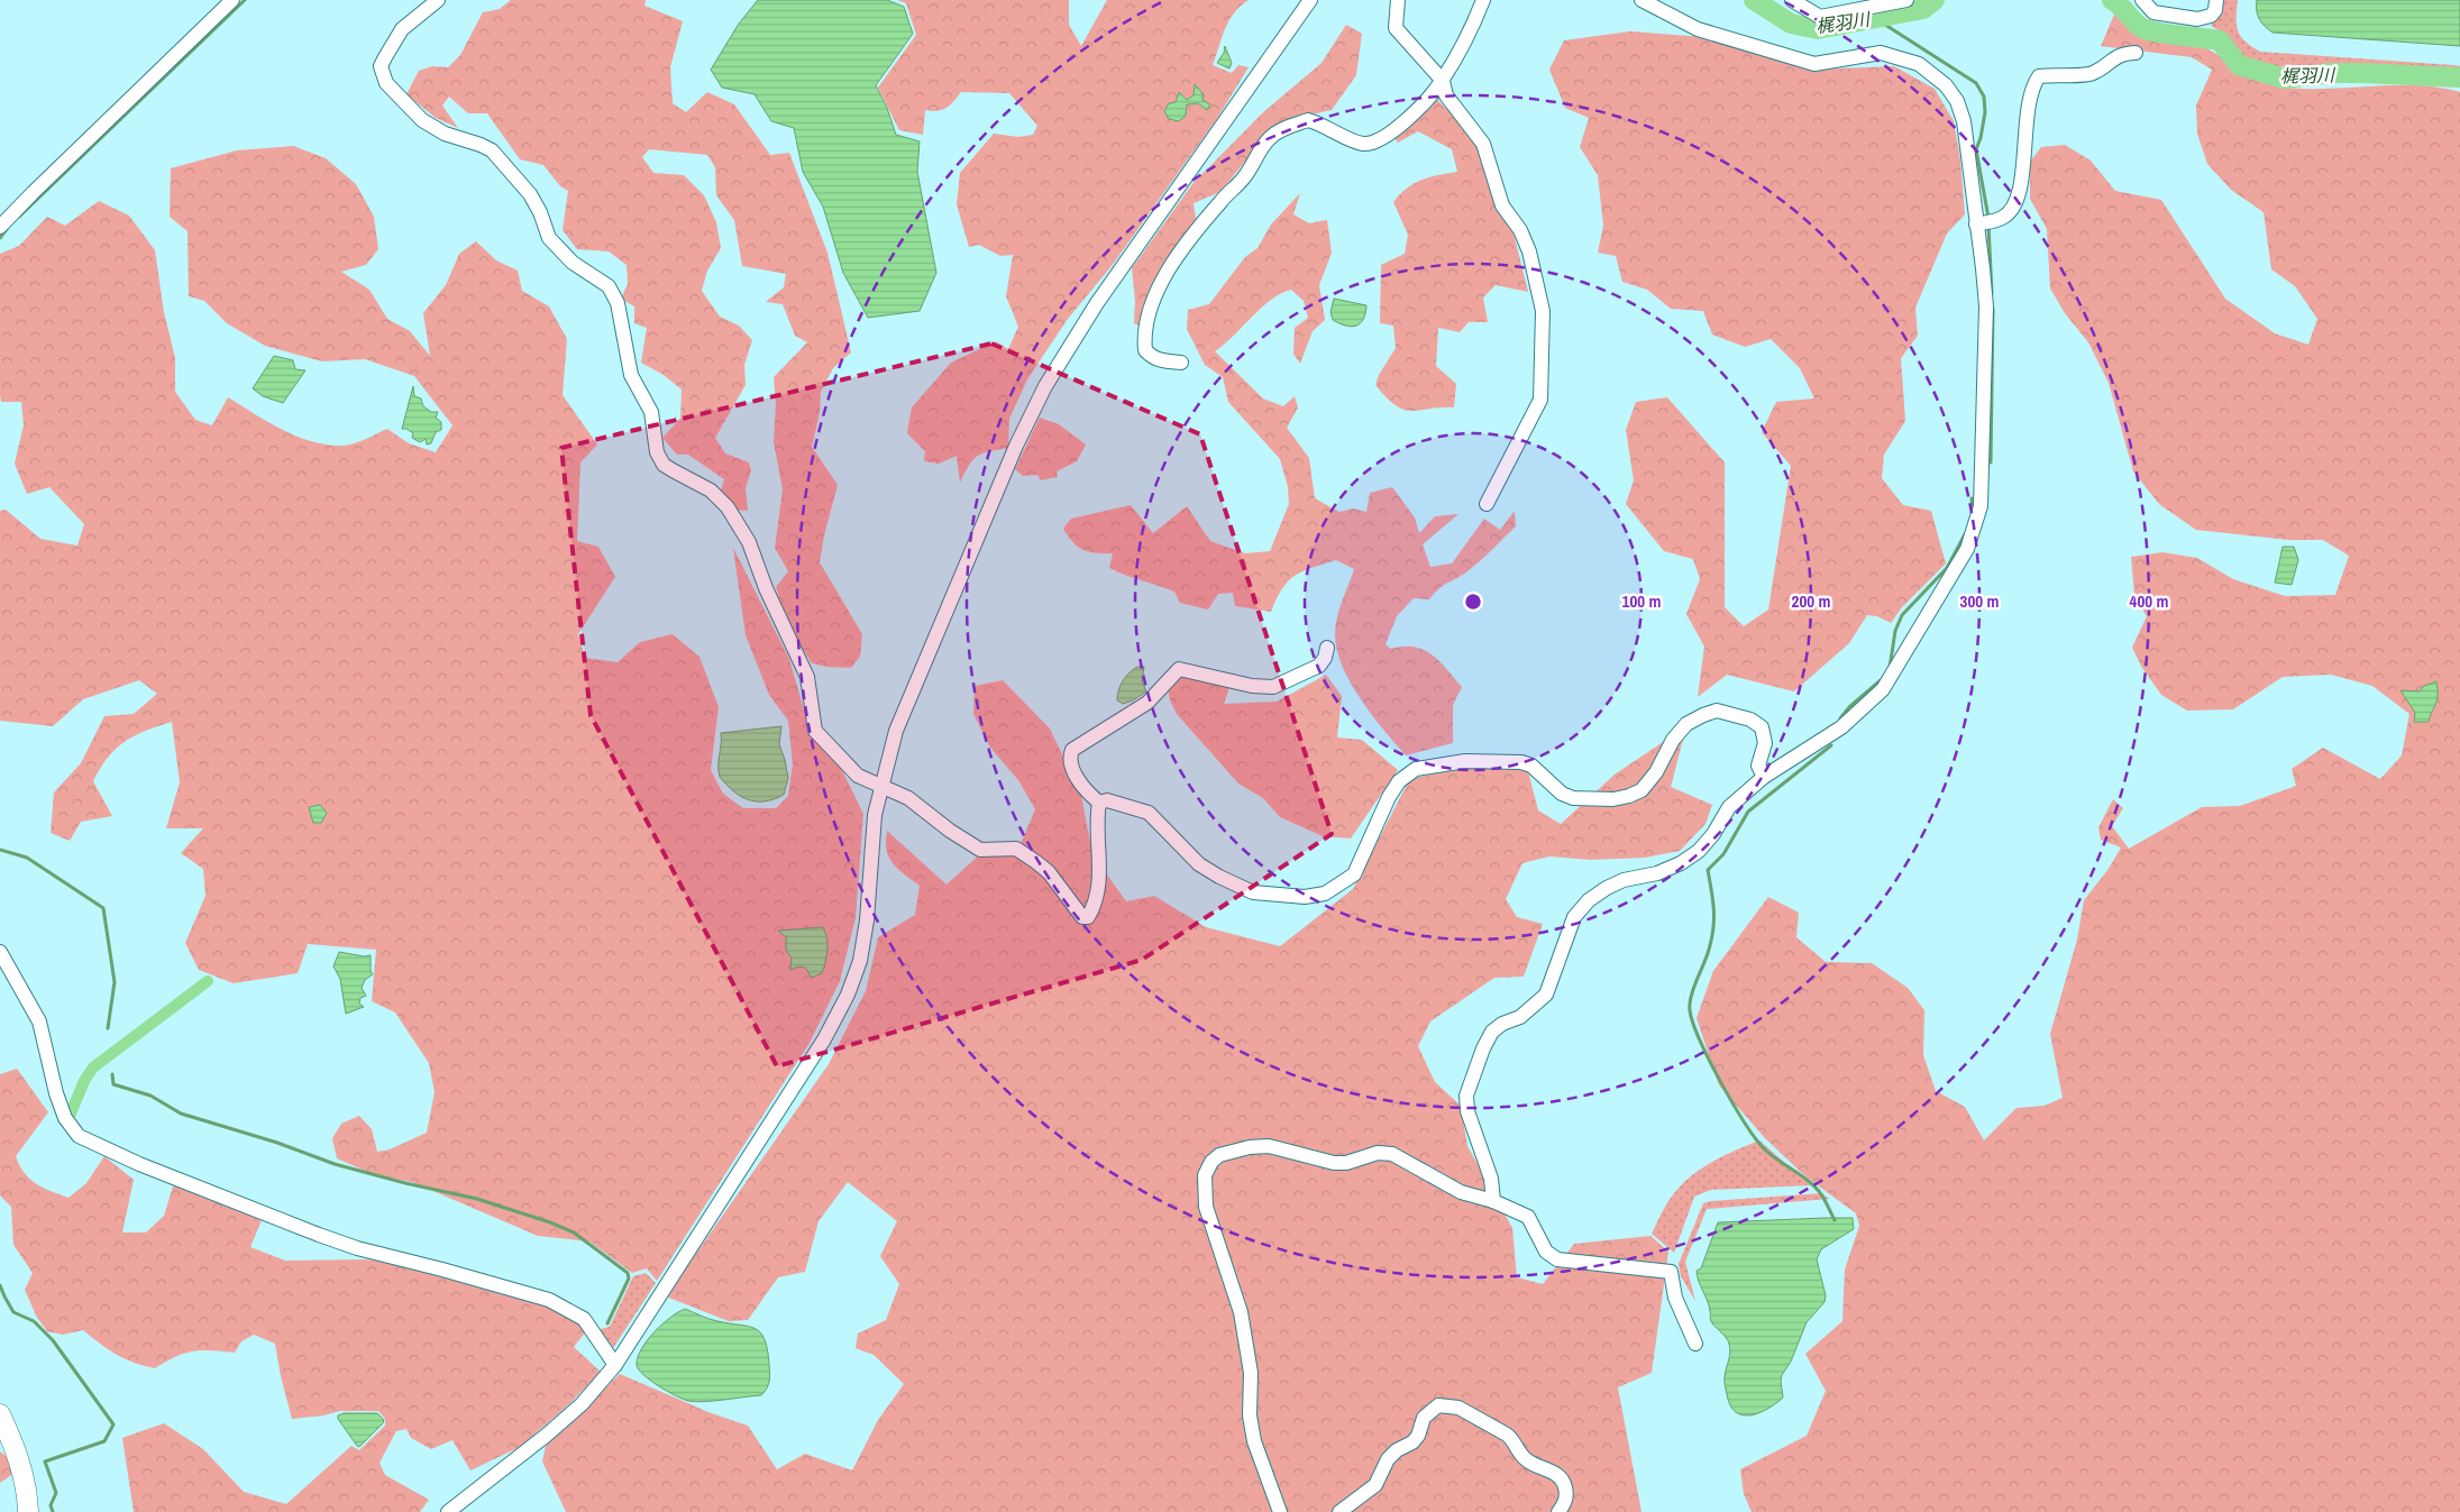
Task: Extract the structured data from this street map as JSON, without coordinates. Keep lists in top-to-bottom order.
{
  "water": ["梶羽川"],
  "rings": [
    "100 m",
    "200 m",
    "300 m",
    "400 m"
  ]
}
